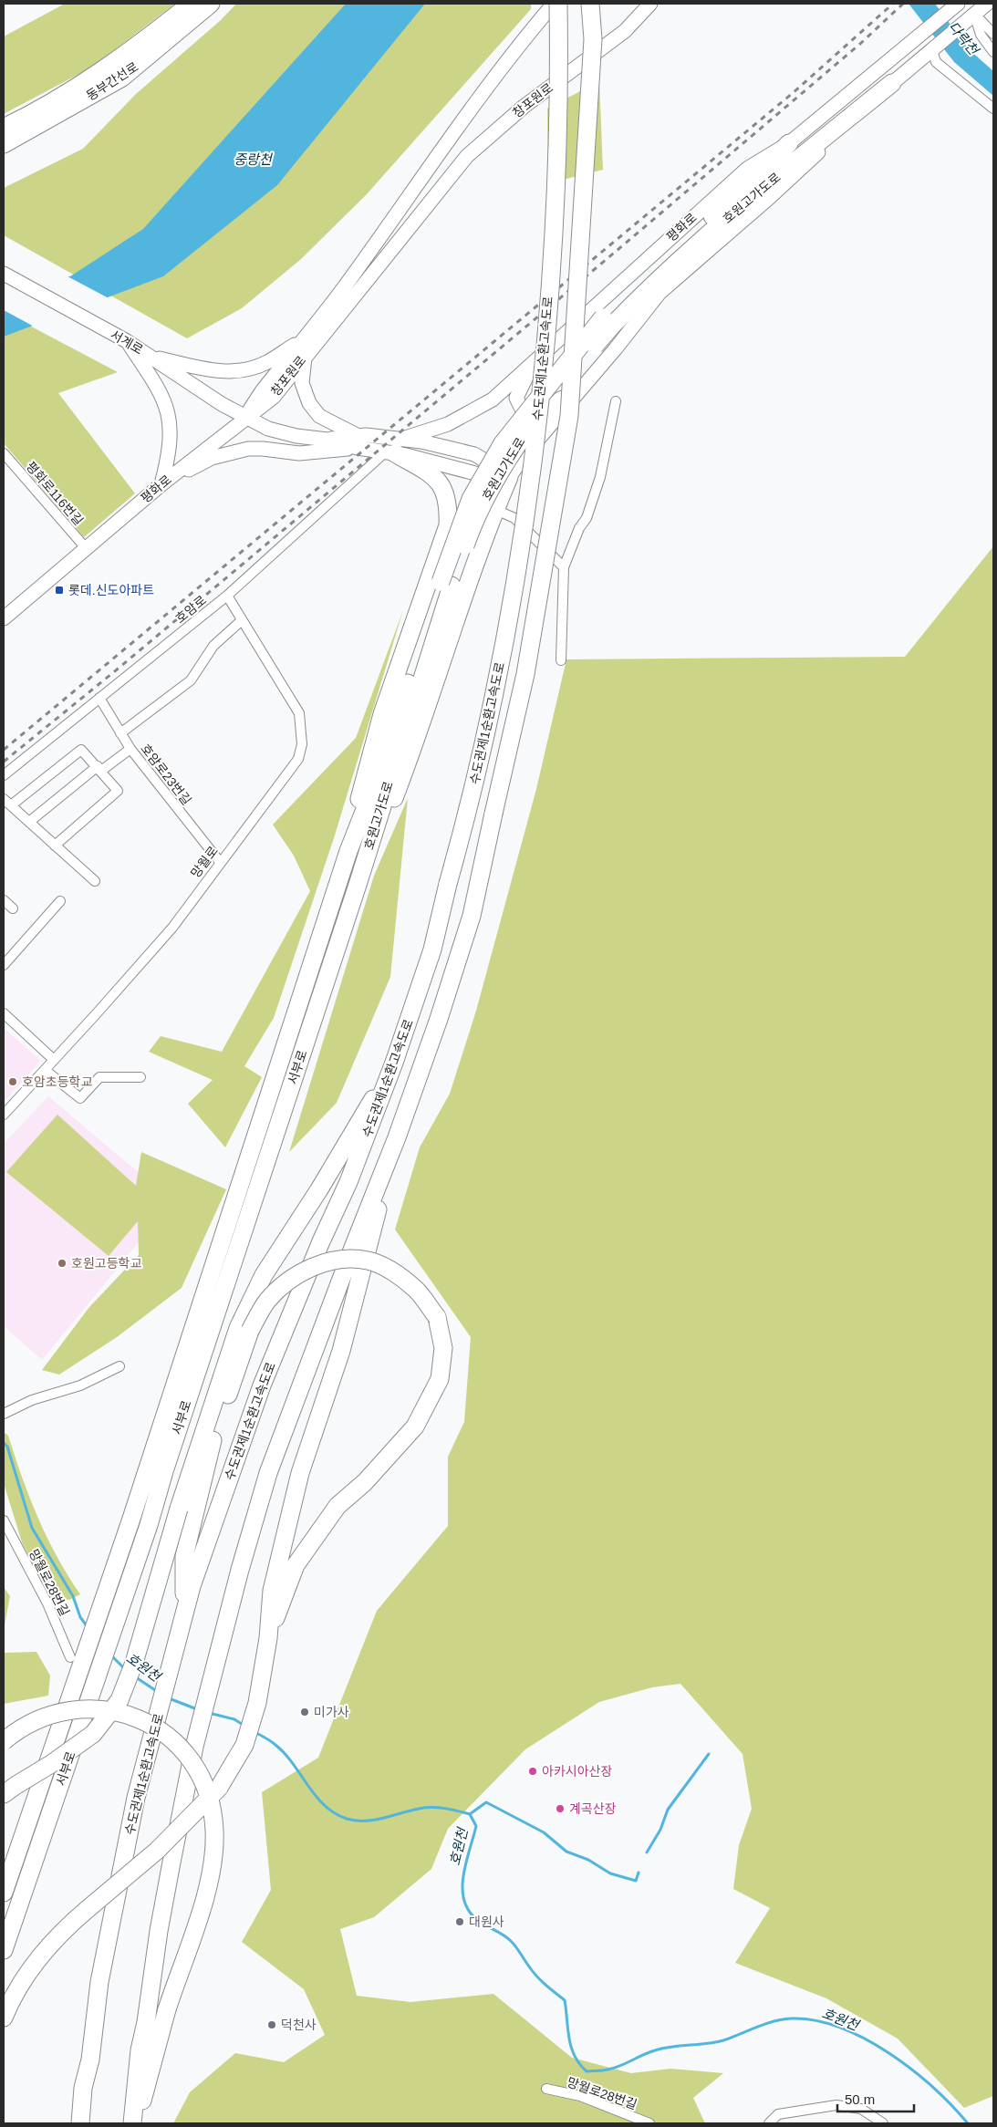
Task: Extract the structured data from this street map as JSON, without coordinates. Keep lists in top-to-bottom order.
{
  "streets": {
    "highway": [
      "동부간선로",
      "호원고가도로",
      "수도권제1순환고속도로",
      "서부로"
    ],
    "main road": ["창포원로", "평화로", "서계로"],
    "street": [
      "평화로116번길",
      "호암로",
      "호암로23번길",
      "망월로",
      "망월로28번길"
    ]
  },
  "crossings": [
    ["창포원로", "평화로"],
    ["창포원로", "서계로"],
    ["호원고가도로", "평화로"],
    ["호원고가도로", "서부로"],
    ["평화로", "서계로"],
    ["평화로", "평화로116번길"],
    ["평화로", "호암로"],
    ["호암로", "호암로23번길"],
    ["호암로", "망월로"],
    ["호암로23번길", "망월로"]
  ],
  "water": ["다락천", "중랑천", "호원천"],
  "places": {
    "transit": ["롯데.신도아파트"],
    "other": [
      "호암초등학교",
      "호원고등학교",
      "미가사",
      "아카시아산장",
      "계곡산장",
      "대원사",
      "덕천사"
    ]
  },
  "scale_bar": "50 m"
}
